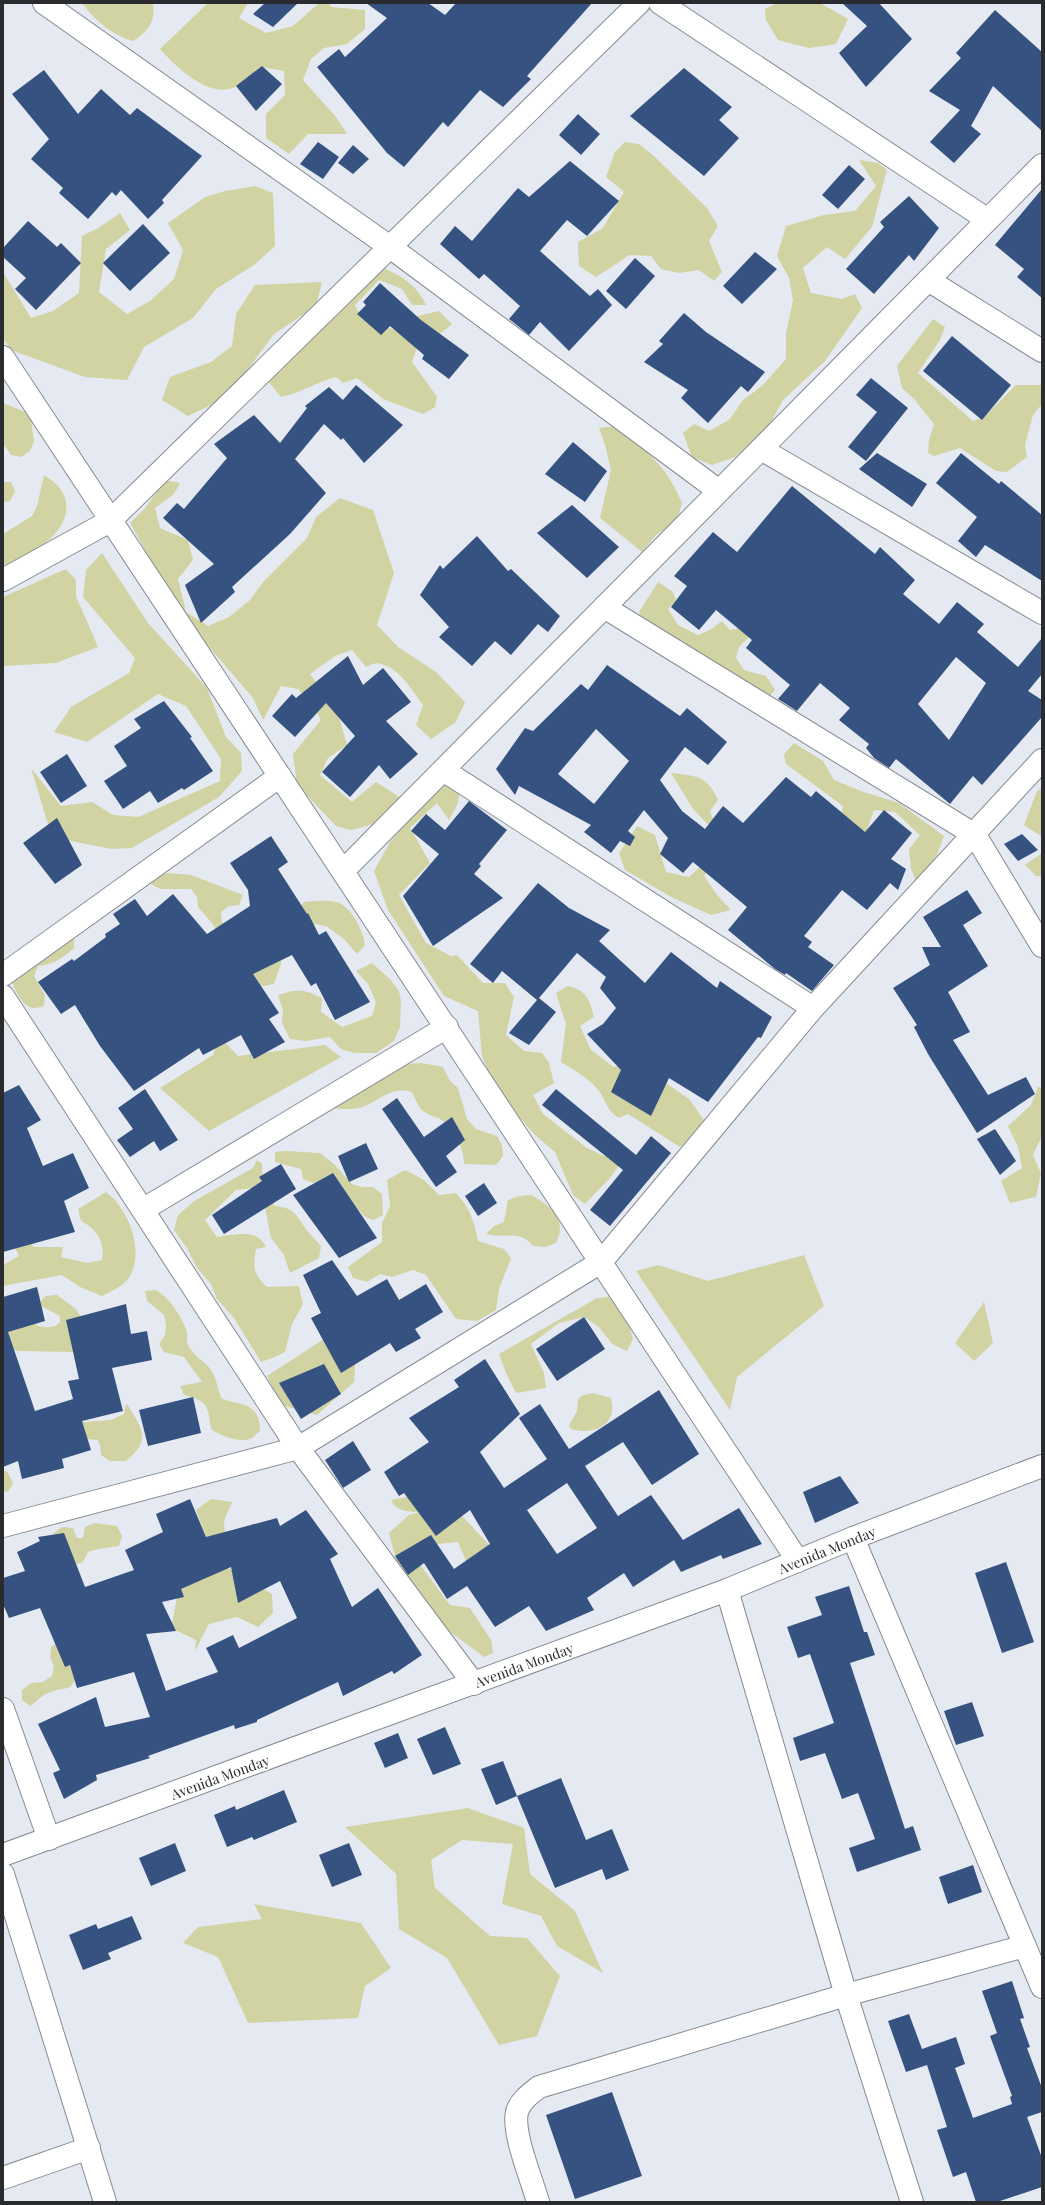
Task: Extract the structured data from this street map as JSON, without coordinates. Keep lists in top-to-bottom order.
{
  "streets": {
    "street": ["Avenida Monday"]
  }
}
